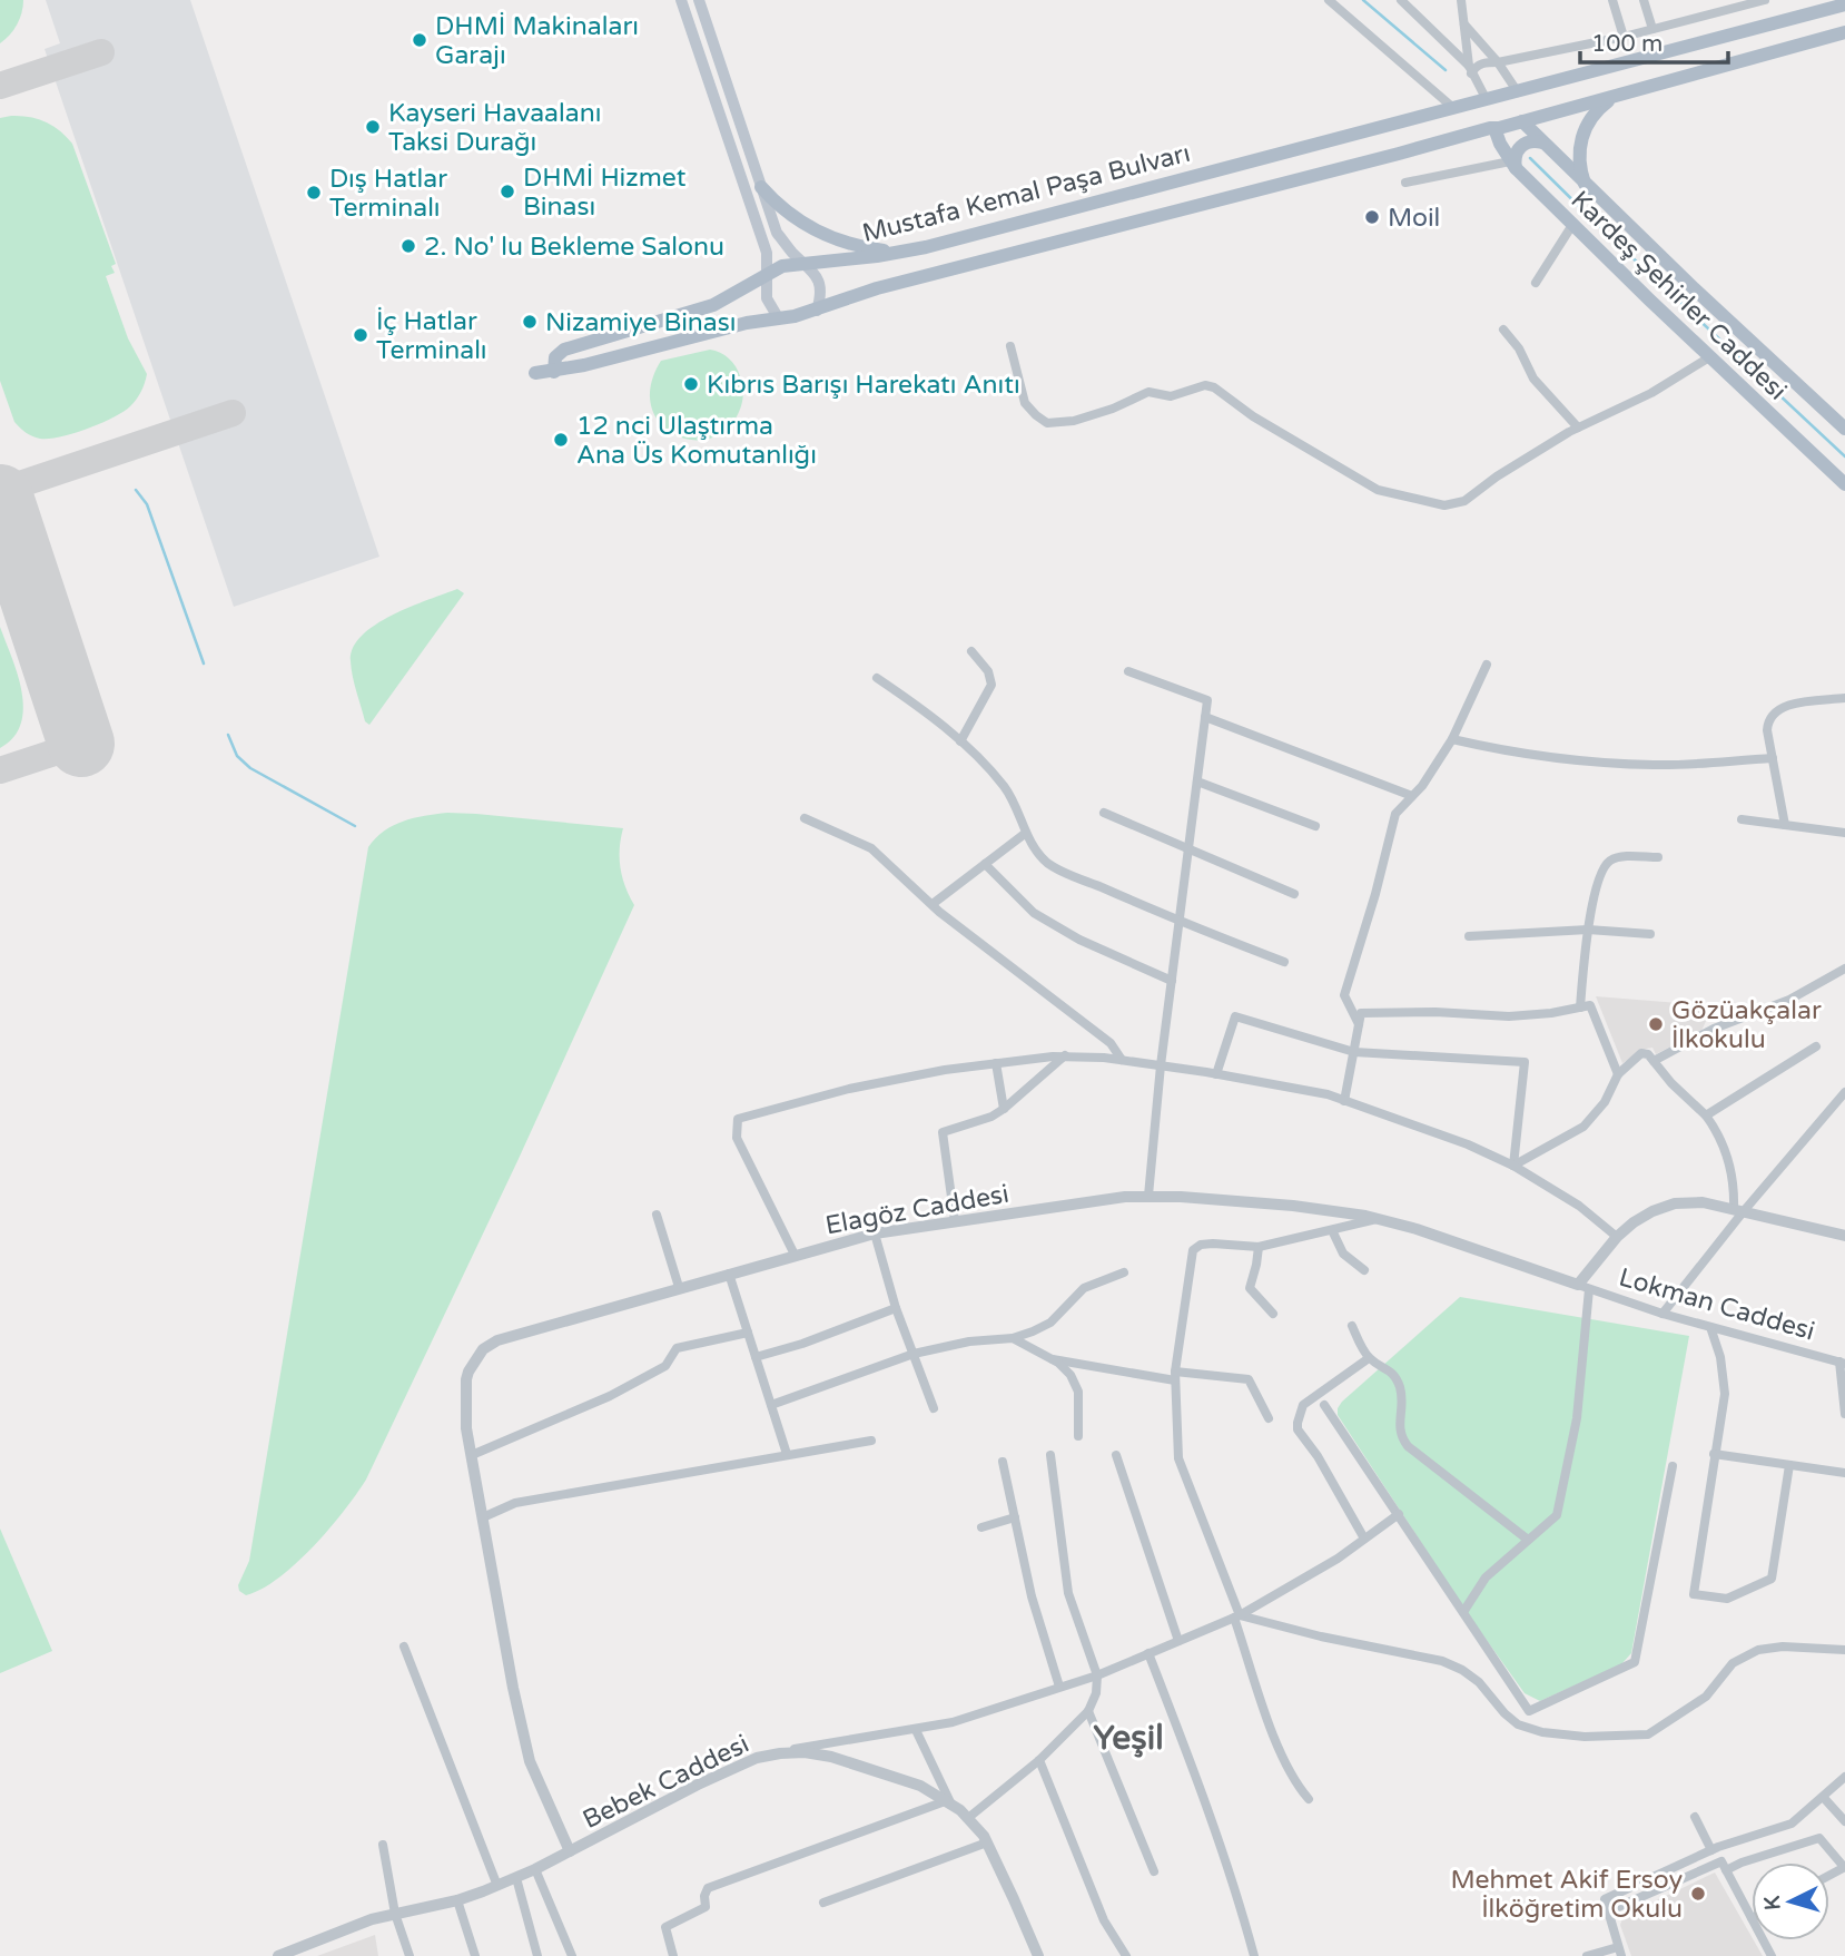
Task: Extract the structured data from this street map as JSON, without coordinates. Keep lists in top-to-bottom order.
{
  "streets": {
    "main road": ["Mustafa Kemal Paşa Bulvarı", "Kardeş Şehirler Caddesi"],
    "street": ["Elagöz Caddesi", "Lokman Caddesi", "Bebek Caddesi"]
  },
  "crossings": [
    ["Mustafa Kemal Paşa Bulvarı", "Kardeş Şehirler Caddesi"],
    ["Elagöz Caddesi", "Lokman Caddesi"],
    ["Elagöz Caddesi", "Bebek Caddesi"]
  ],
  "districts": ["Yeşil"],
  "places": [
    "DHMİ Makinaları Garajı",
    "Kayseri Havaalanı Taksi Durağı",
    "DHMİ Hizmet Binası",
    "Dış Hatlar Terminalı",
    "Moil",
    "2. No' lu Bekleme Salonu",
    "Nizamiye Binası",
    "İç Hatlar Terminalı",
    "Kıbrıs Barışı Harekatı Anıtı",
    "12 nci Ulaştırma Ana Üs Komutanlığı",
    "Gözüakçalar İlkokulu",
    "Mehmet Akif Ersoy İlköğretim Okulu"
  ],
  "scale_bar": "100 m",
  "north": "left"
}
